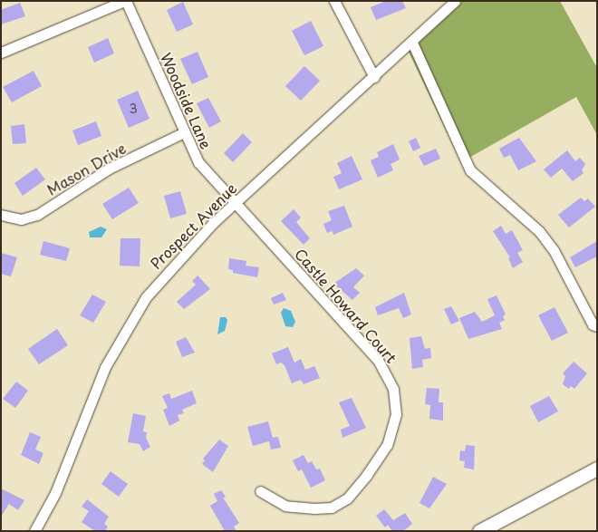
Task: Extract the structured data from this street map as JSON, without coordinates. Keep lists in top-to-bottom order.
{
  "streets": {
    "street": [
      "Woodside Lane",
      "Mason Drive",
      "Prospect Avenue",
      "Castle Howard Court"
    ]
  },
  "crossings": [
    ["Woodside Lane", "Mason Drive"],
    ["Woodside Lane", "Prospect Avenue"],
    ["Woodside Lane", "Castle Howard Court"],
    ["Prospect Avenue", "Castle Howard Court"]
  ],
  "house_numbers": ["3"]
}
